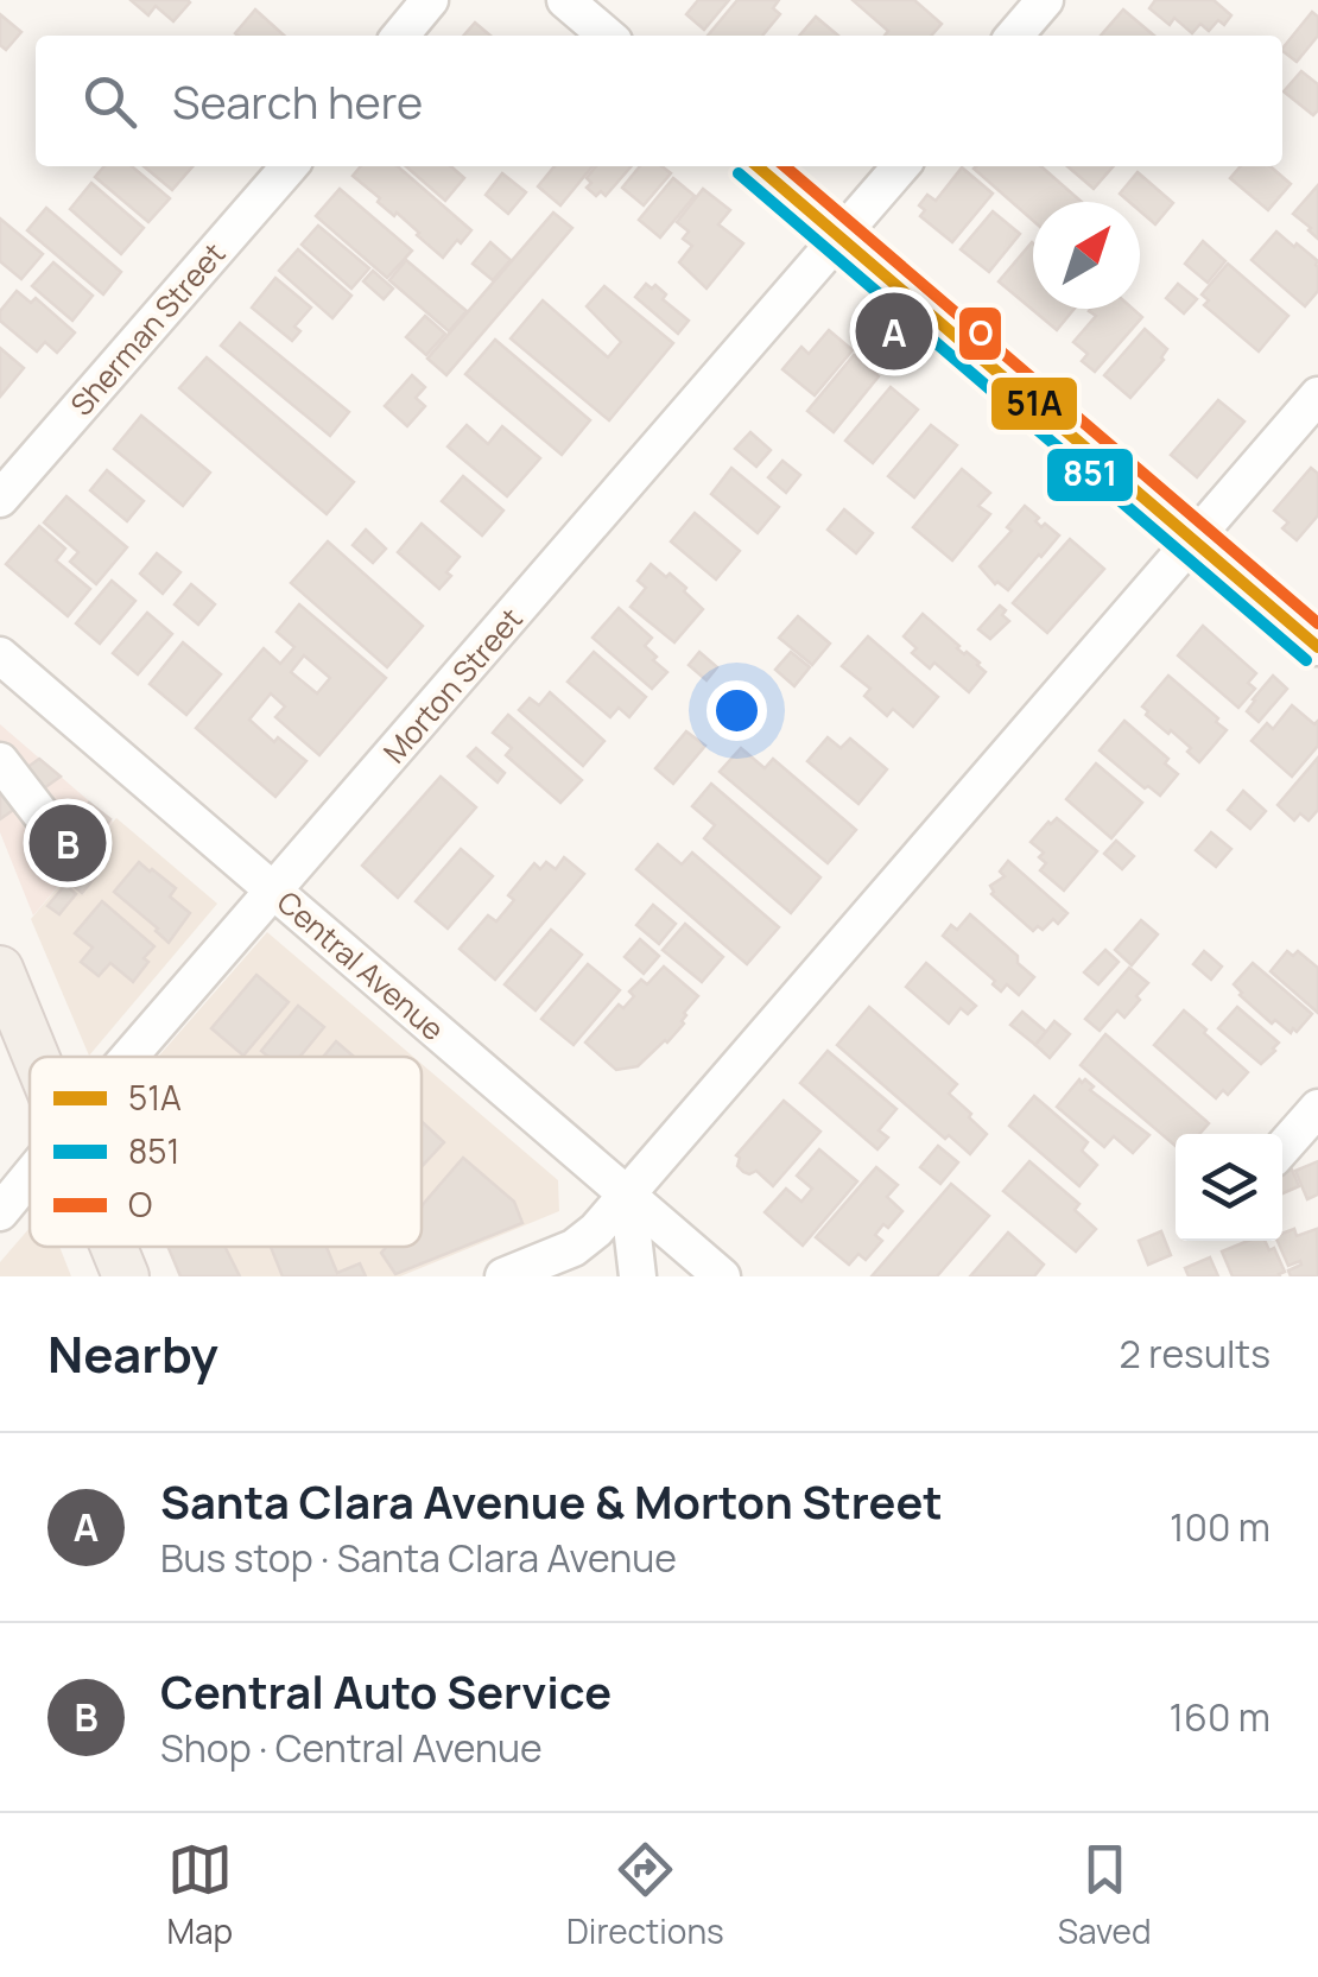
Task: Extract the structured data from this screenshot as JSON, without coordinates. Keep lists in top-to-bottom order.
{
  "streets": {
    "street": ["Sherman Street", "Morton Street", "Central Avenue"]
  },
  "crossings": [
    ["Morton Street", "Central Avenue"]
  ],
  "lines": ["transit line 51A", "transit line O", "transit line 851"],
  "legend": ["51A", "851", "O"],
  "north": "top right",
  "page": {
    "search": "Search here",
    "pins": ["A", "B"],
    "heading": ["Nearby", "2 results"],
    "list": [
      {
        "mark": "A",
        "name": "Santa Clara Avenue & Morton Street",
        "note": "Bus stop · Santa Clara Avenue",
        "value": "100 m"
      },
      {
        "mark": "B",
        "name": "Central Auto Service",
        "note": "Shop · Central Avenue",
        "value": "160 m"
      }
    ],
    "nav": ["Map", "Directions", "Saved"]
  }
}
